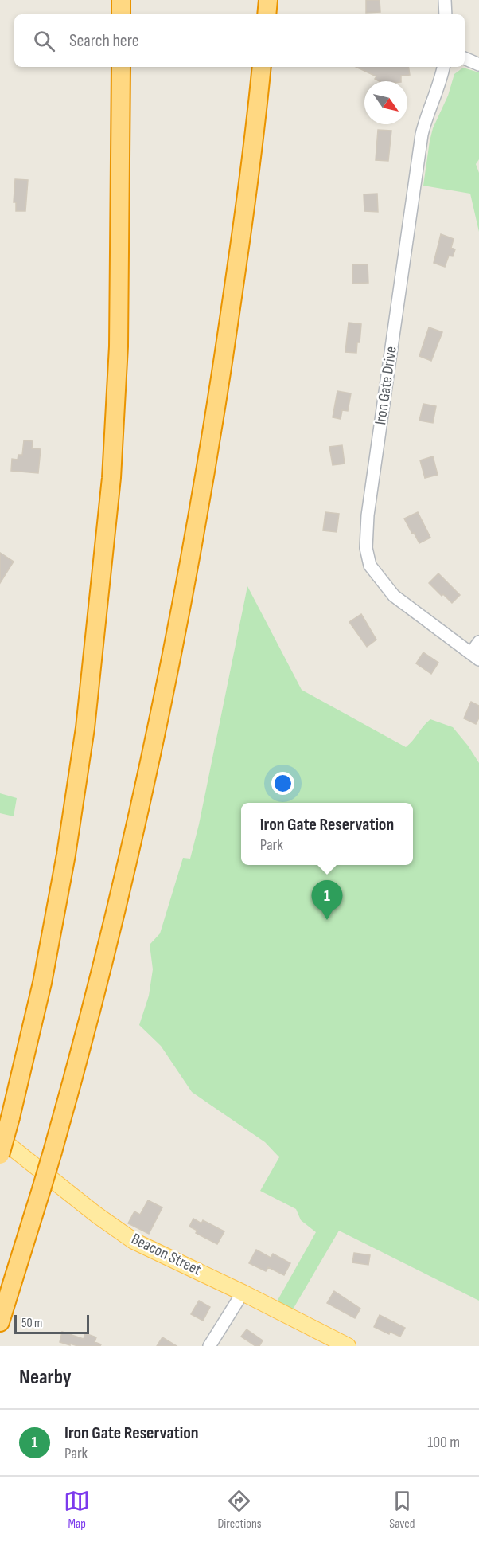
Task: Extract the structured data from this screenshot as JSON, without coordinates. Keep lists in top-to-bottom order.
{
  "streets": {
    "main road": ["Beacon Street"],
    "street": ["Iron Gate Drive"]
  },
  "scale_bar": "50 m",
  "north": "bottom right",
  "page": {
    "search": "Search here",
    "popup": ["Iron Gate Reservation", "Park"],
    "pins": "1",
    "scale": "50 m",
    "heading": "Nearby",
    "list": [
      {
        "mark": "1",
        "name": "Iron Gate Reservation",
        "note": "Park",
        "value": "100 m"
      }
    ],
    "nav": ["Map", "Directions", "Saved"]
  }
}
